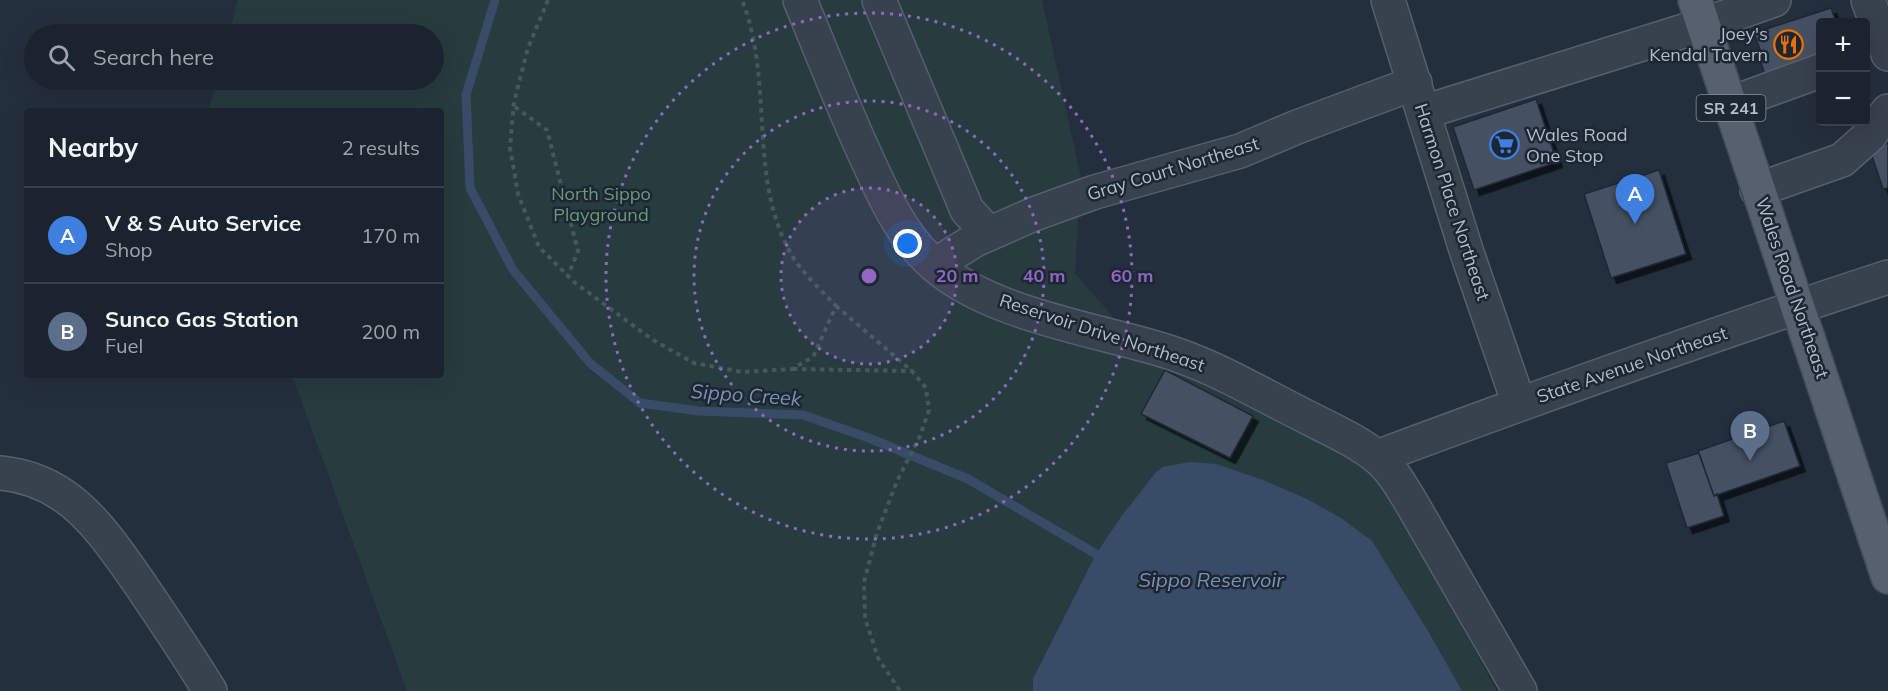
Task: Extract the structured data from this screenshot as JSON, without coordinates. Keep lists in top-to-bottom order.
{
  "streets": {
    "main road": ["SR 241", "Wales Road Northeast"],
    "street": [
      "Gray Court Northeast",
      "Harmon Place Northeast",
      "Reservoir Drive Northeast",
      "State Avenue Northeast"
    ]
  },
  "crossings": [
    ["Gray Court Northeast", "Harmon Place Northeast"],
    ["Gray Court Northeast", "Wales Road Northeast"],
    ["Gray Court Northeast", "Reservoir Drive Northeast"],
    ["Harmon Place Northeast", "State Avenue Northeast"],
    ["Wales Road Northeast", "State Avenue Northeast"],
    ["Reservoir Drive Northeast", "State Avenue Northeast"]
  ],
  "water": ["Sippo Creek", "Sippo Reservoir"],
  "parks": ["North Sippo Playground"],
  "places": {
    "restaurant": ["Joey's Kendal Tavern"],
    "supermarket": ["Wales Road One Stop"]
  },
  "page": {
    "map_buttons": ["+", "−"],
    "search": "Search here",
    "heading": ["Nearby", "2 results"],
    "pins": ["A", "B"],
    "list": [
      {
        "mark": "A",
        "name": "V & S Auto Service",
        "note": "Shop",
        "value": "170 m"
      },
      {
        "mark": "B",
        "name": "Sunco Gas Station",
        "note": "Fuel",
        "value": "200 m"
      }
    ]
  },
  "rings": ["20 m", "40 m", "60 m"]
}
